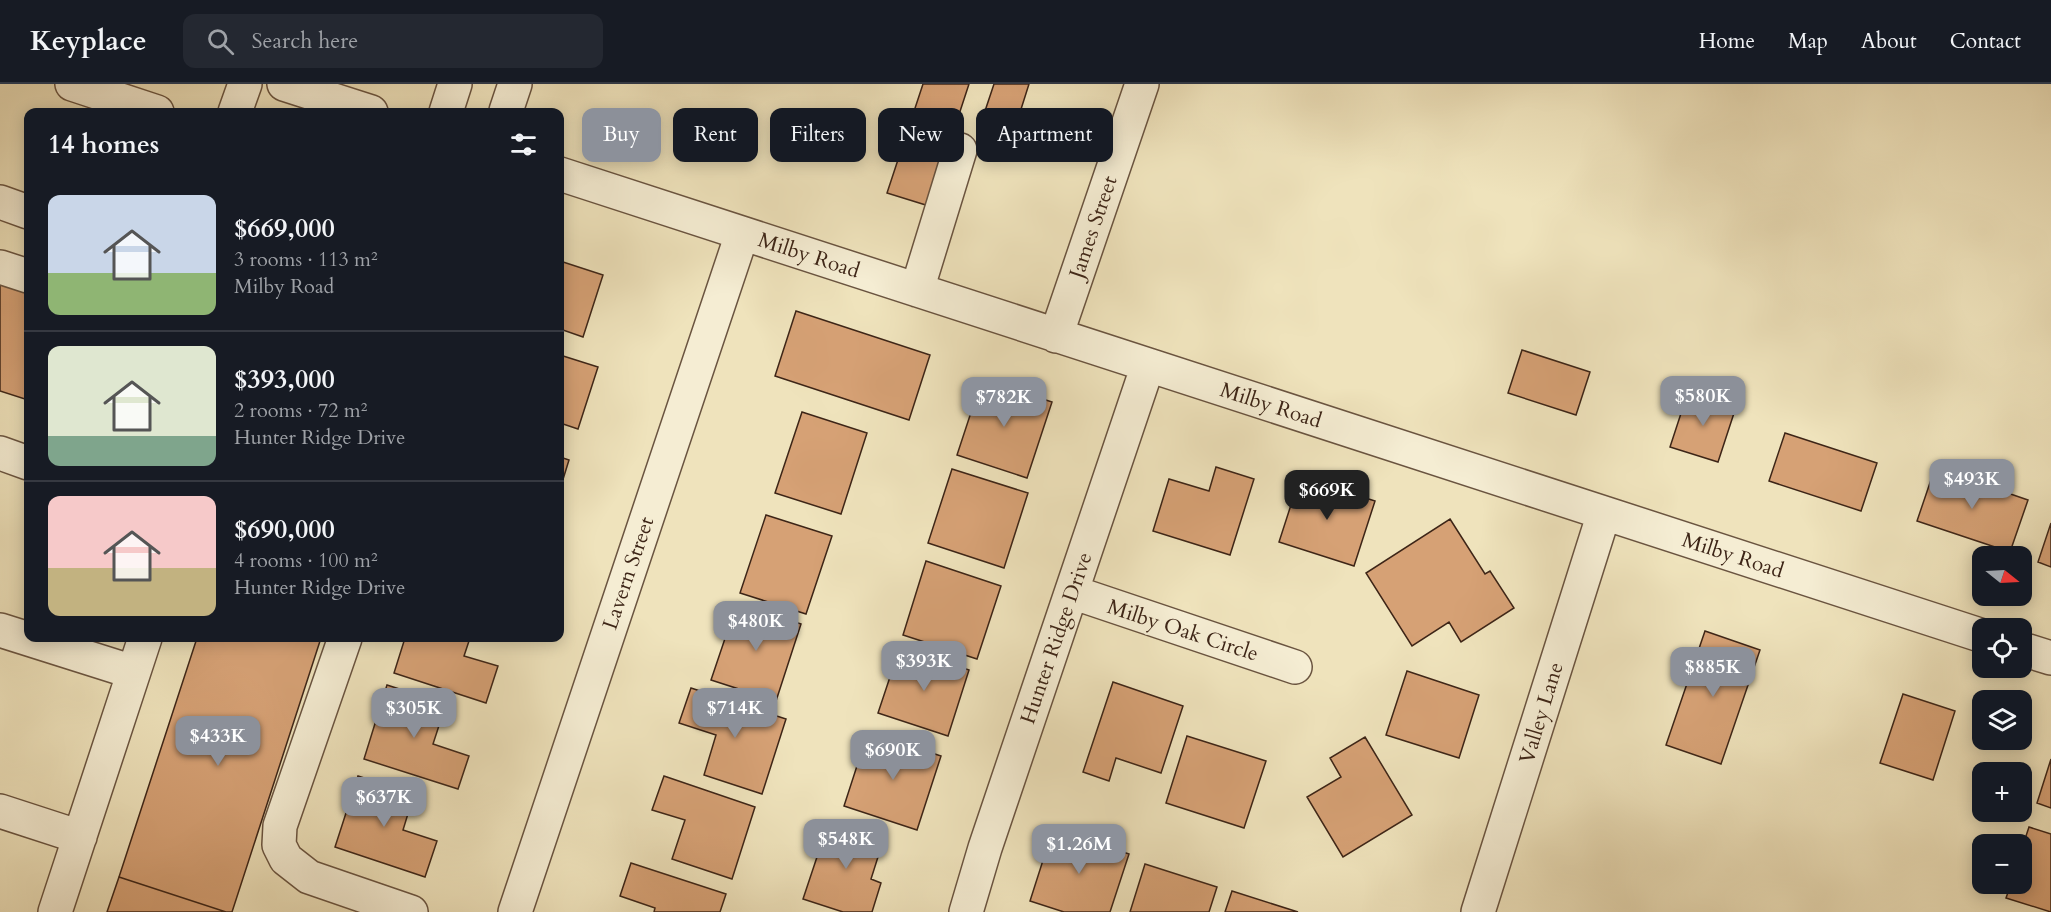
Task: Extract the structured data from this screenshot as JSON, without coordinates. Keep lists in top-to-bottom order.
{
  "streets": {
    "street": [
      "James Street",
      "Milby Road",
      "Lavern Street",
      "Milby Oak Circle",
      "Hunter Ridge Drive",
      "Valley Lane"
    ]
  },
  "crossings": [
    ["James Street", "Milby Road"],
    ["Milby Road", "Lavern Street"],
    ["Milby Road", "Hunter Ridge Drive"],
    ["Milby Road", "Valley Lane"],
    ["Milby Oak Circle", "Hunter Ridge Drive"]
  ],
  "north": "right",
  "page": {
    "header": "Keyplace",
    "search": "Search here",
    "nav": [
      "Home",
      "Map",
      "About",
      "Contact"
    ],
    "chip": [
      "Buy",
      "Rent",
      "Filters",
      "New",
      "Apartment"
    ],
    "heading": "14 homes",
    "list": [
      {
        "name": "$669,000",
        "note": "3 rooms · 113 m² · Milby Road"
      },
      {
        "name": "$393,000",
        "note": "2 rooms · 72 m² · Hunter Ridge Drive"
      },
      {
        "name": "$690,000",
        "note": "4 rooms · 100 m² · Hunter Ridge Drive"
      }
    ],
    "price": [
      "$580K",
      "$782K",
      "$493K",
      "$669K",
      "$480K",
      "$393K",
      "$885K",
      "$305K",
      "$714K",
      "$433K",
      "$690K",
      "$637K",
      "$548K",
      "$1.26M"
    ],
    "map_buttons": ["+", "−"]
  }
}
